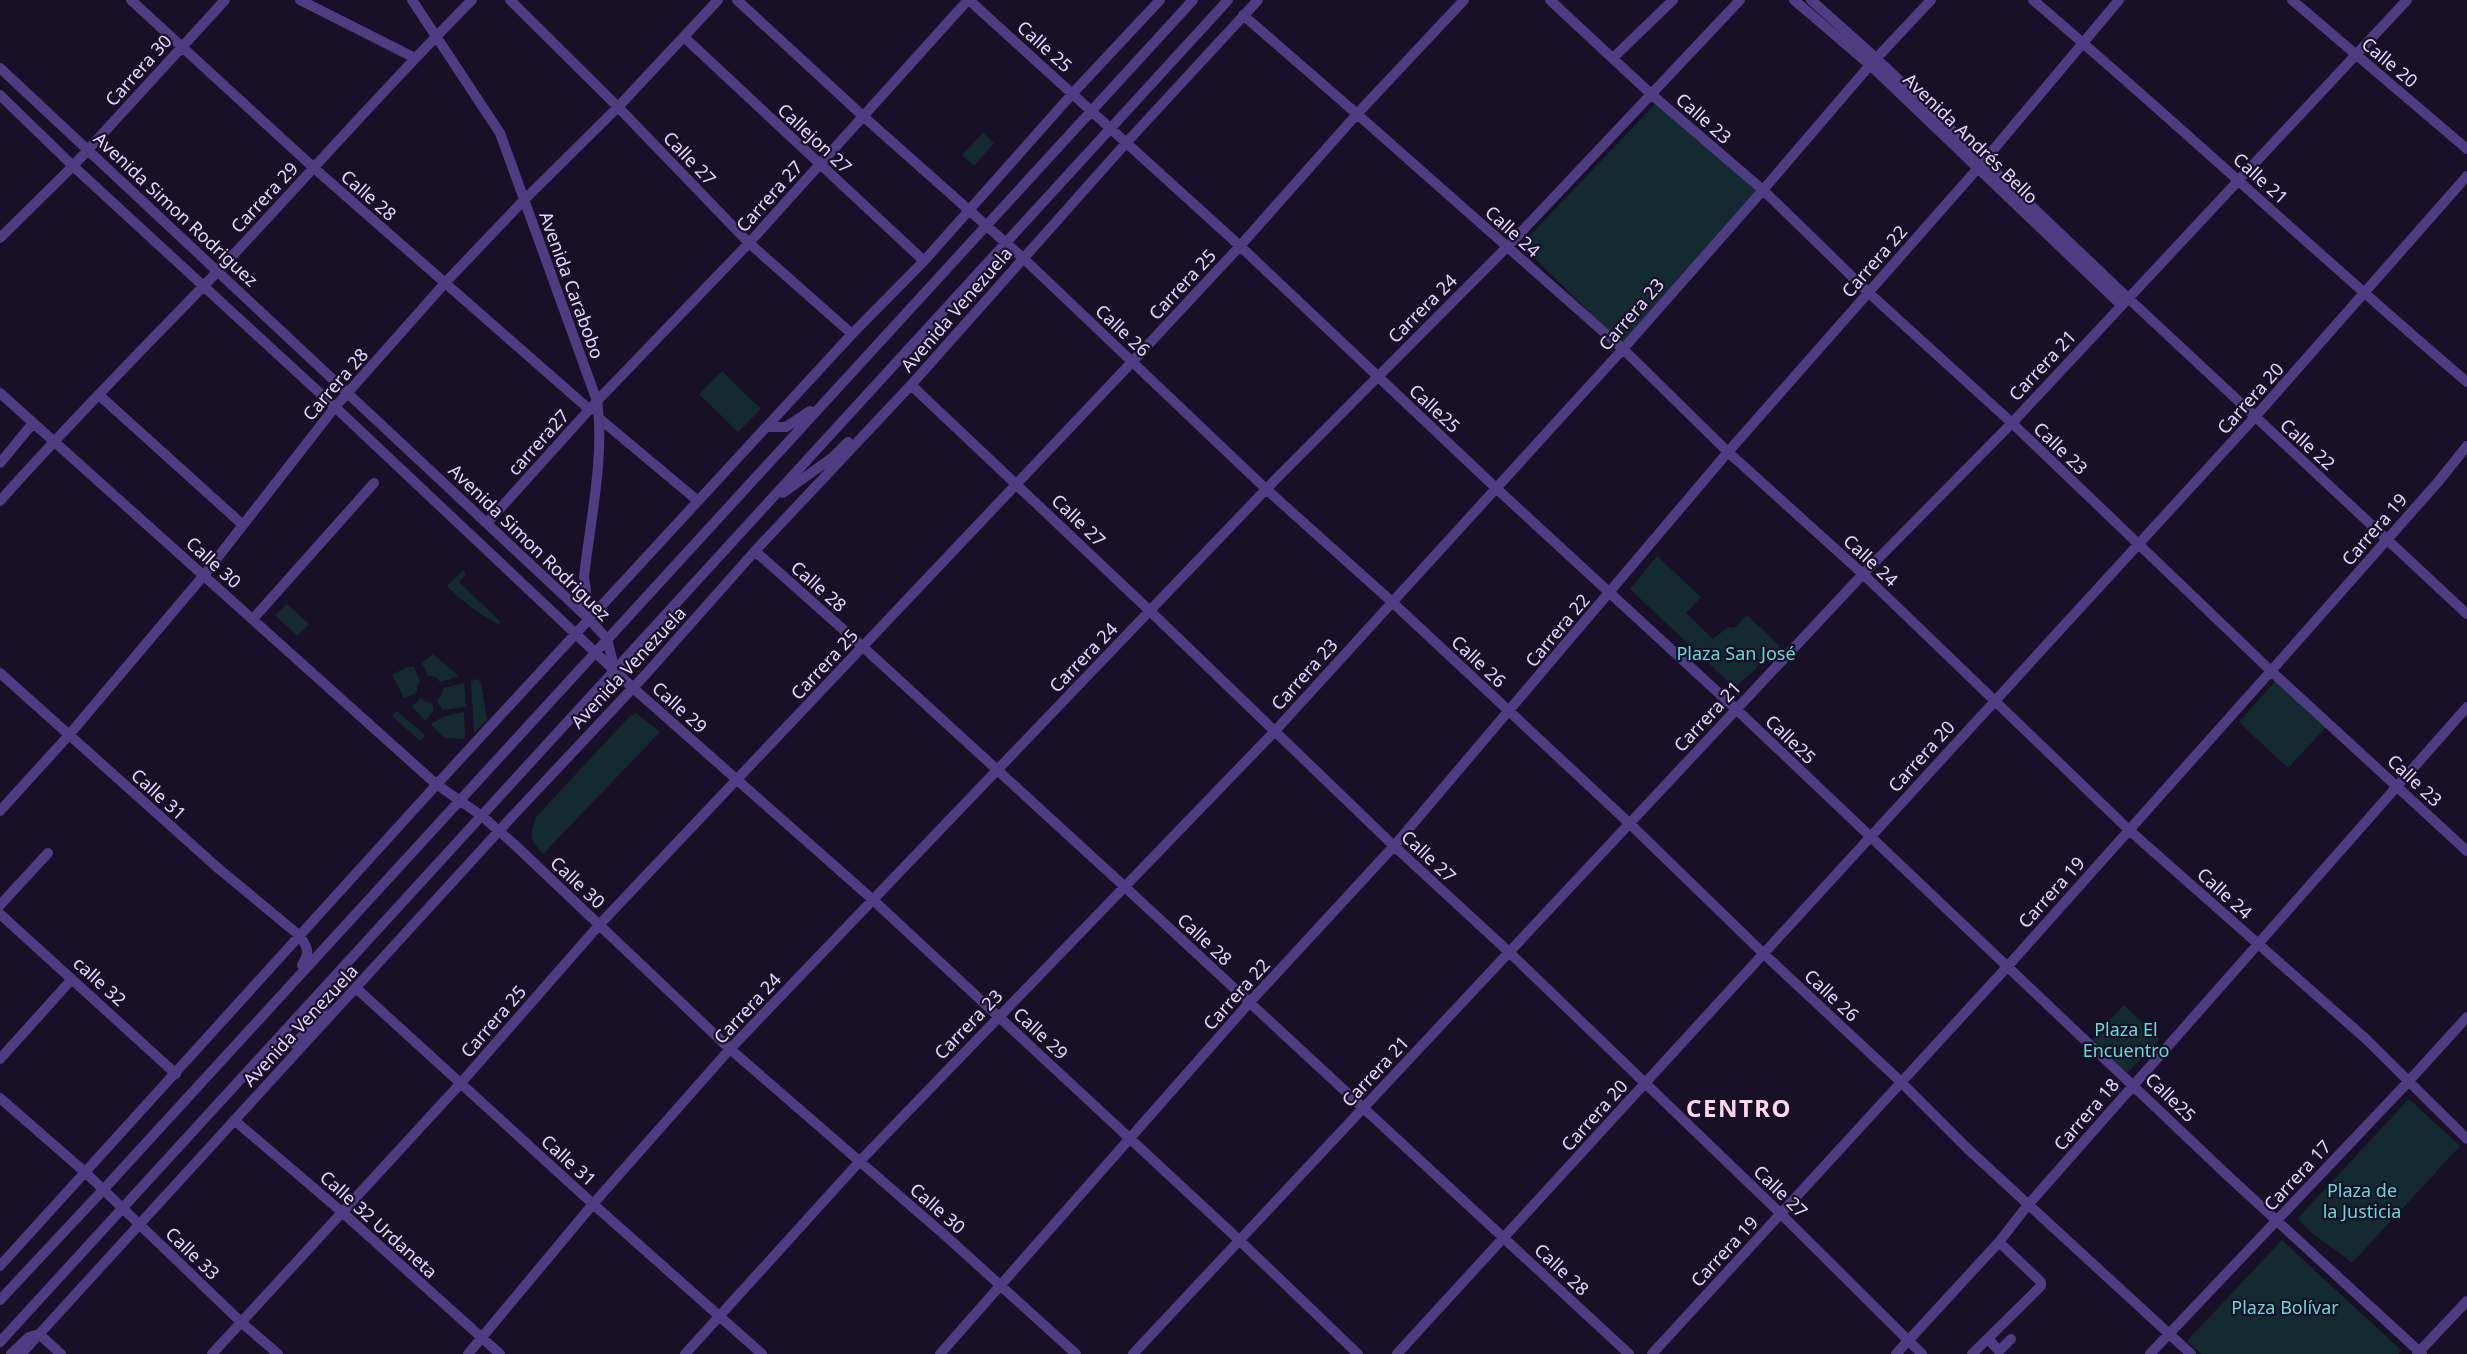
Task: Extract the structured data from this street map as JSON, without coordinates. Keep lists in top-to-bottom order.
{
  "streets": {
    "street": [
      "Calle 25",
      "Calle 20",
      "Carrera 30",
      "Calle 23",
      "Callejon 27",
      "Avenida Andrés Bello",
      "Calle 27",
      "Calle 21",
      "Calle 28",
      "Carrera 27",
      "Carrera 29",
      "Avenida Simon Rodriguez",
      "Calle 24",
      "Carrera 22",
      "Carrera 25",
      "Avenida Carabobo",
      "Carrera 24",
      "Avenida Venezuela",
      "Carrera 23",
      "Calle 26",
      "Carrera 21",
      "Carrera 28",
      "Carrera 20",
      "Calle25",
      "carrera27",
      "Calle 22",
      "Carrera 19",
      "Calle 30",
      "Calle 29",
      "Calle 31",
      "calle 32",
      "Carrera 18",
      "Carrera 17",
      "Calle 32 Urdaneta",
      "Calle 33"
    ]
  },
  "crossings": [
    ["Calle 25", "Carrera 27"],
    ["Calle 25", "Avenida Venezuela"],
    ["Calle 25", "Calle25"],
    ["Calle 20", "Carrera 21"],
    ["Carrera 30", "Calle 28"],
    ["Carrera 30", "Avenida Simon Rodriguez"],
    ["Calle 23", "Carrera 22"],
    ["Calle 23", "Carrera 24"],
    ["Calle 23", "Carrera 23"],
    ["Calle 23", "Carrera 21"],
    ["Calle 23", "Carrera 20"],
    ["Calle 23", "Carrera 19"],
    ["Calle 23", "Carrera 18"],
    ["Callejon 27", "Carrera 27"],
    ["Callejon 27", "Carrera 28"],
    ["Avenida Andrés Bello", "Carrera 22"],
    ["Avenida Andrés Bello", "Carrera 23"],
    ["Avenida Andrés Bello", "Carrera 21"],
    ["Avenida Andrés Bello", "Calle 22"],
    ["Calle 27", "Carrera 27"],
    ["Calle 27", "Carrera 22"],
    ["Calle 27", "Carrera 25"],
    ["Calle 27", "Carrera 24"],
    ["Calle 27", "Avenida Venezuela"],
    ["Calle 27", "Carrera 23"],
    ["Calle 27", "Carrera 21"],
    ["Calle 27", "Carrera 28"],
    ["Calle 27", "Carrera 20"],
    ["Calle 27", "Carrera 19"],
    ["Calle 27", "Carrera 18"],
    ["Calle 21", "Carrera 22"],
    ["Calle 21", "Carrera 21"],
    ["Calle 21", "Carrera 20"],
    ["Calle 28", "Carrera 27"],
    ["Calle 28", "Carrera 29"],
    ["Calle 28", "Carrera 22"],
    ["Calle 28", "Carrera 25"],
    ["Calle 28", "Avenida Carabobo"],
    ["Calle 28", "Carrera 24"],
    ["Calle 28", "Avenida Venezuela"],
    ["Calle 28", "Carrera 23"],
    ["Calle 28", "Carrera 21"],
    ["Calle 28", "Carrera 28"],
    ["Calle 28", "Carrera 20"],
    ["Calle 28", "carrera27"],
    ["Carrera 27", "Avenida Carabobo"],
    ["Carrera 27", "Calle 26"],
    ["Carrera 27", "carrera27"],
    ["Carrera 29", "Avenida Simon Rodriguez"],
    ["Carrera 29", "Avenida Carabobo"],
    ["Carrera 29", "Calle 30"],
    ["Avenida Simon Rodriguez", "Avenida Carabobo"],
    ["Avenida Simon Rodriguez", "Avenida Venezuela"],
    ["Avenida Simon Rodriguez", "Carrera 28"],
    ["Avenida Simon Rodriguez", "carrera27"],
    ["Avenida Simon Rodriguez", "Calle 29"],
    ["Calle 24", "Carrera 22"],
    ["Calle 24", "Carrera 25"],
    ["Calle 24", "Carrera 24"],
    ["Calle 24", "Avenida Venezuela"],
    ["Calle 24", "Carrera 23"],
    ["Calle 24", "Carrera 21"],
    ["Calle 24", "Carrera 20"],
    ["Calle 24", "Carrera 19"],
    ["Calle 24", "Carrera 18"],
    ["Calle 24", "Carrera 17"],
    ["Carrera 22", "Calle 26"],
    ["Carrera 22", "Calle25"],
    ["Carrera 22", "Calle 30"],
    ["Carrera 22", "Calle 29"],
    ["Carrera 25", "Calle 26"],
    ["Carrera 25", "Calle25"],
    ["Carrera 25", "Calle 30"],
    ["Carrera 25", "Calle 29"],
    ["Carrera 25", "Calle 31"],
    ["Carrera 25", "Calle 32 Urdaneta"],
    ["Carrera 25", "Calle 33"],
    ["Avenida Carabobo", "Carrera 28"],
    ["Avenida Carabobo", "carrera27"],
    ["Carrera 24", "Calle 26"],
    ["Carrera 24", "Calle25"],
    ["Carrera 24", "Calle 30"],
    ["Carrera 24", "Calle 29"],
    ["Carrera 24", "Calle 31"],
    ["Carrera 24", "Calle 32 Urdaneta"],
    ["Avenida Venezuela", "Calle 26"],
    ["Avenida Venezuela", "Calle25"],
    ["Avenida Venezuela", "Calle 30"],
    ["Avenida Venezuela", "Calle 29"],
    ["Avenida Venezuela", "Calle 31"],
    ["Avenida Venezuela", "Calle 32 Urdaneta"],
    ["Avenida Venezuela", "Calle 33"],
    ["Carrera 23", "Calle 26"],
    ["Carrera 23", "Calle25"],
    ["Carrera 23", "Calle 30"],
    ["Carrera 23", "Calle 29"],
    ["Carrera 23", "Calle 31"],
    ["Calle 26", "Carrera 21"],
    ["Calle 26", "Carrera 20"],
    ["Calle 26", "Carrera 19"],
    ["Calle 26", "Carrera 18"],
    ["Calle 26", "Carrera 17"],
    ["Carrera 21", "Calle25"],
    ["Carrera 21", "Calle 22"],
    ["Carrera 21", "Calle 29"],
    ["Carrera 28", "Calle 30"],
    ["Carrera 28", "Calle 31"],
    ["Carrera 20", "Calle25"],
    ["Carrera 20", "Calle 22"],
    ["Calle25", "Carrera 19"],
    ["Calle25", "Carrera 18"],
    ["Calle25", "Carrera 17"],
    ["Calle 22", "Carrera 19"]
  ],
  "districts": ["CENTRO"],
  "parks": [
    "Plaza San José",
    "Plaza El Encuentro",
    "Plaza de la Justicia",
    "Plaza Bolívar"
  ]
}
